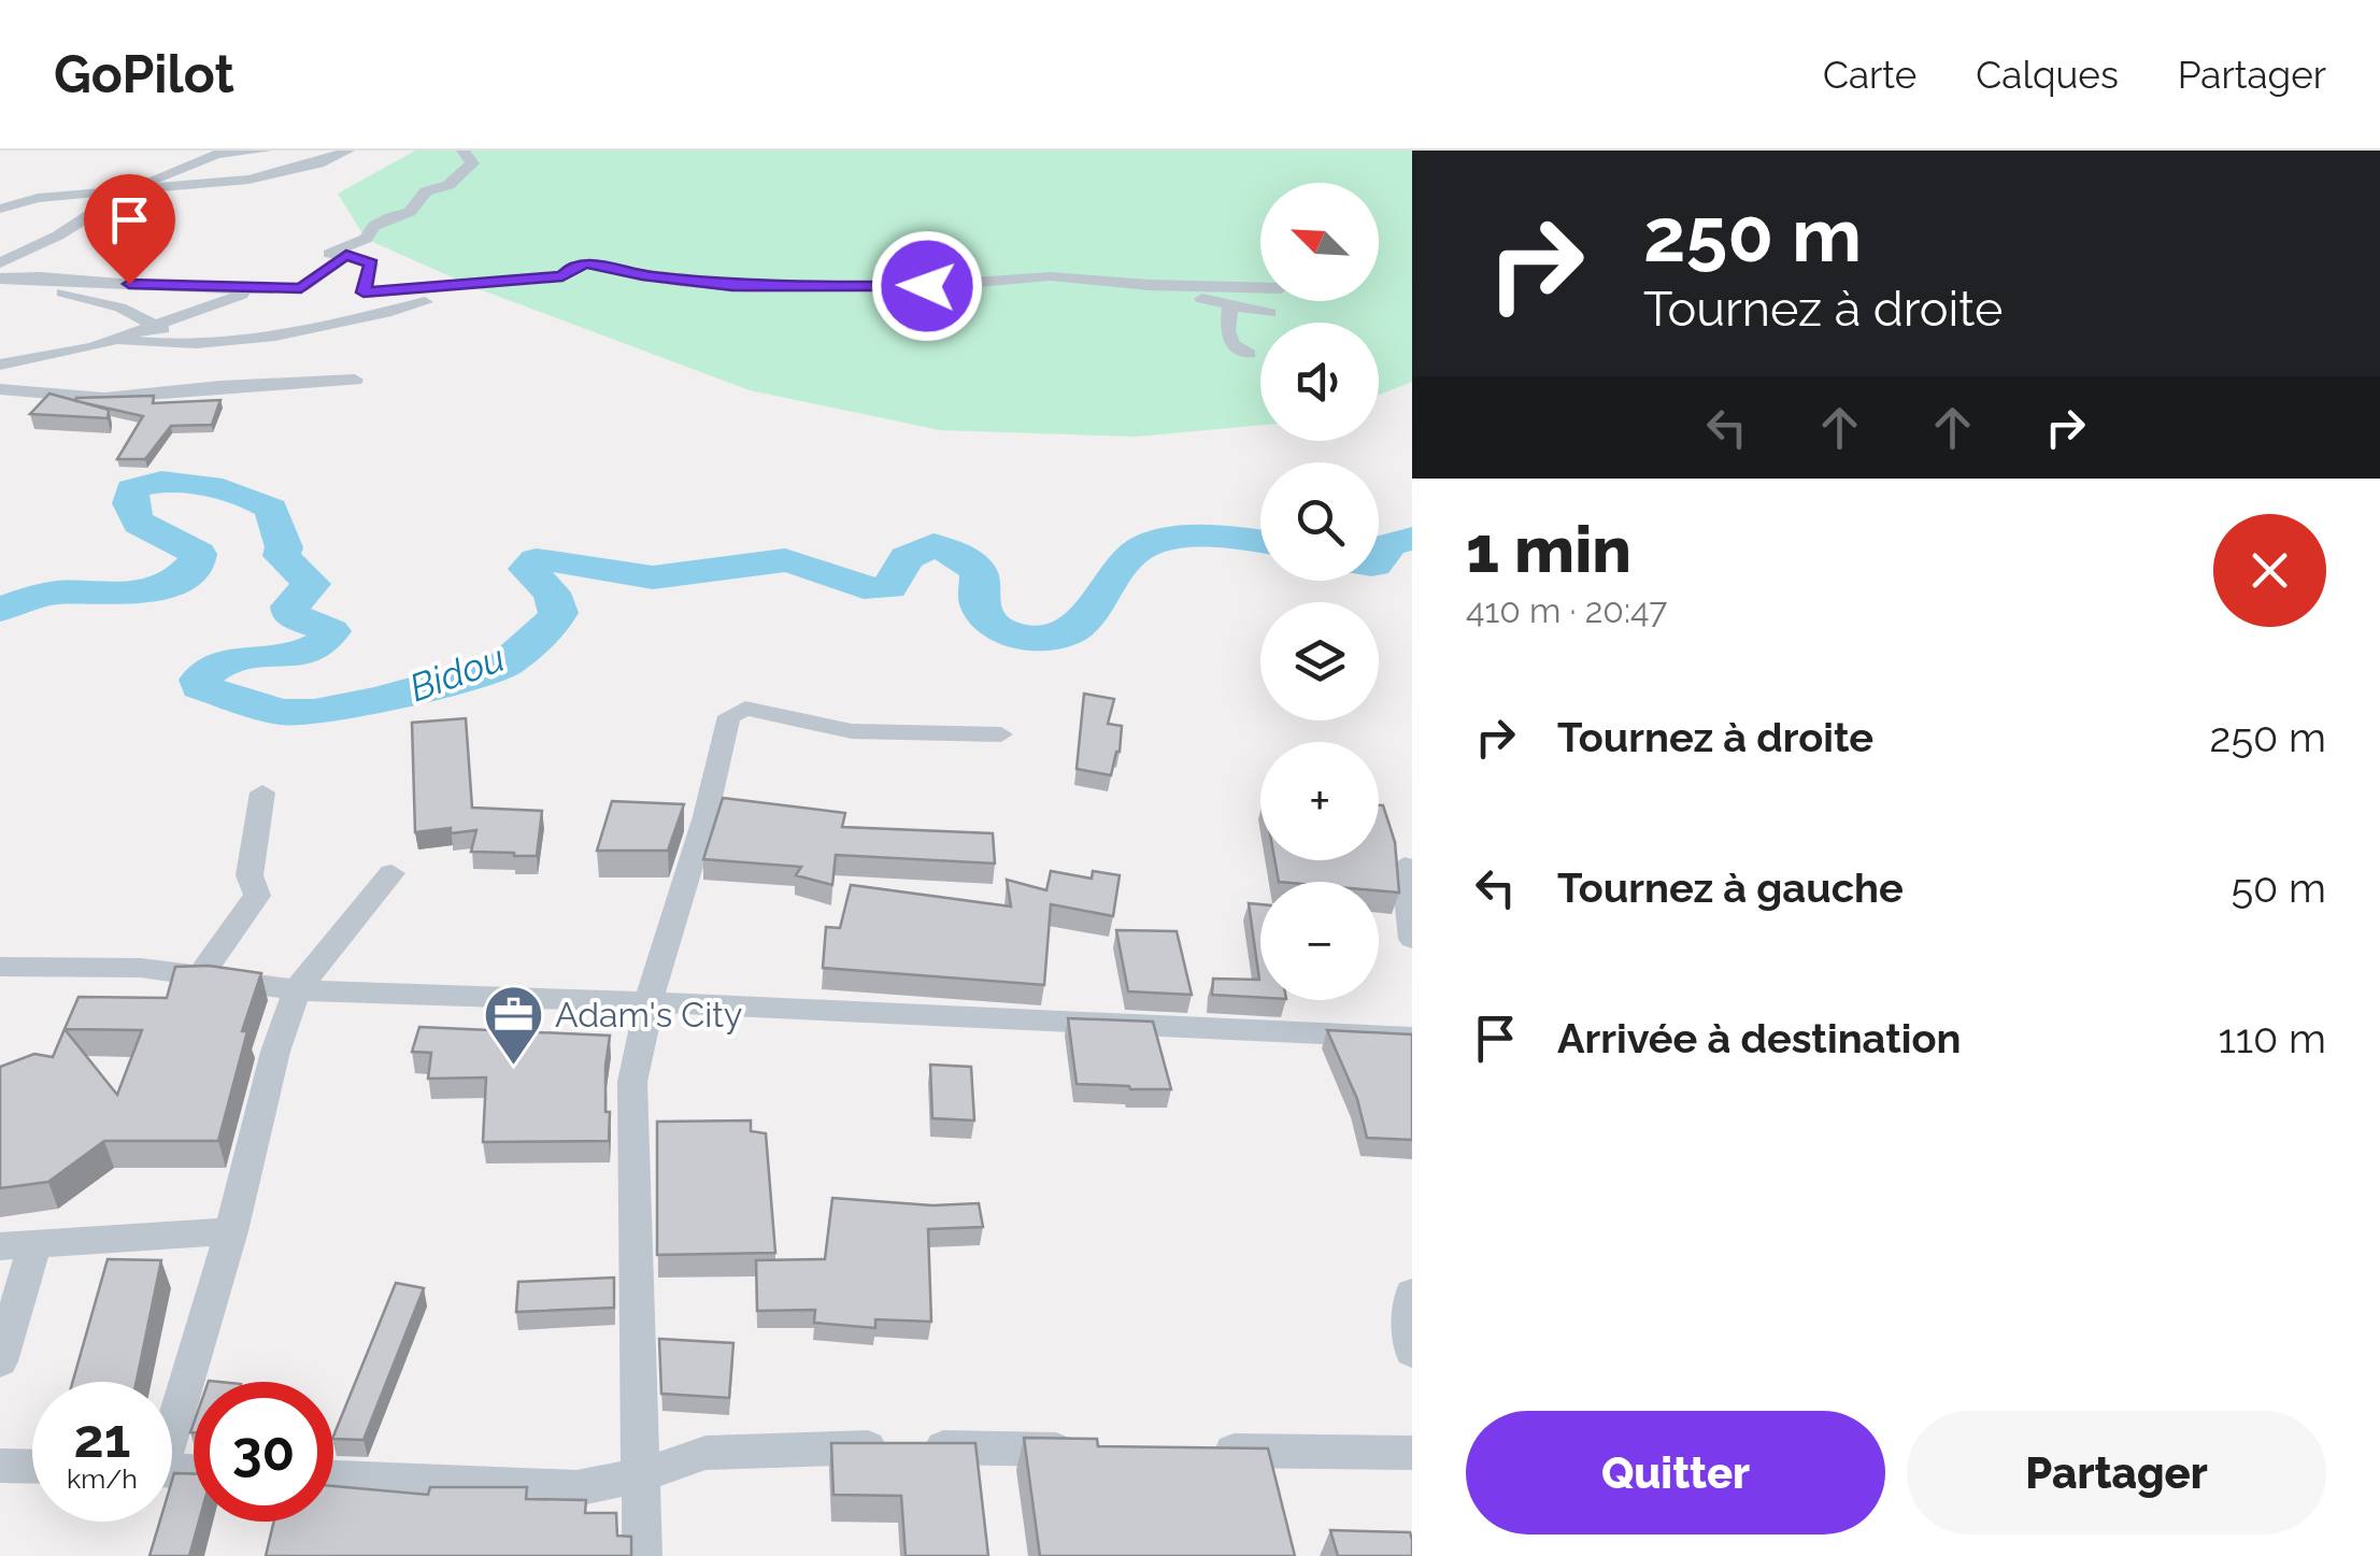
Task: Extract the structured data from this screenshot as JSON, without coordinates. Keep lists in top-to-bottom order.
{
  "water": ["Bidou"],
  "places": {
    "office": ["Adam's City"]
  },
  "north": "top left",
  "page": {
    "header": "GoPilot",
    "nav": ["Carte", "Calques", "Partager"],
    "turn": ["250 m", "Tournez à droite"],
    "map_buttons": ["+", "−"],
    "heading": ["1 min", "410 m · 20:47"],
    "list": [
      {
        "name": "Tournez à droite",
        "value": "250 m"
      },
      {
        "name": "Tournez à gauche",
        "value": "50 m"
      },
      {
        "name": "Arrivée à destination",
        "value": "110 m"
      }
    ],
    "speed": "21 km/h",
    "limit": "30",
    "buttons": ["Quitter", "Partager"]
  }
}
